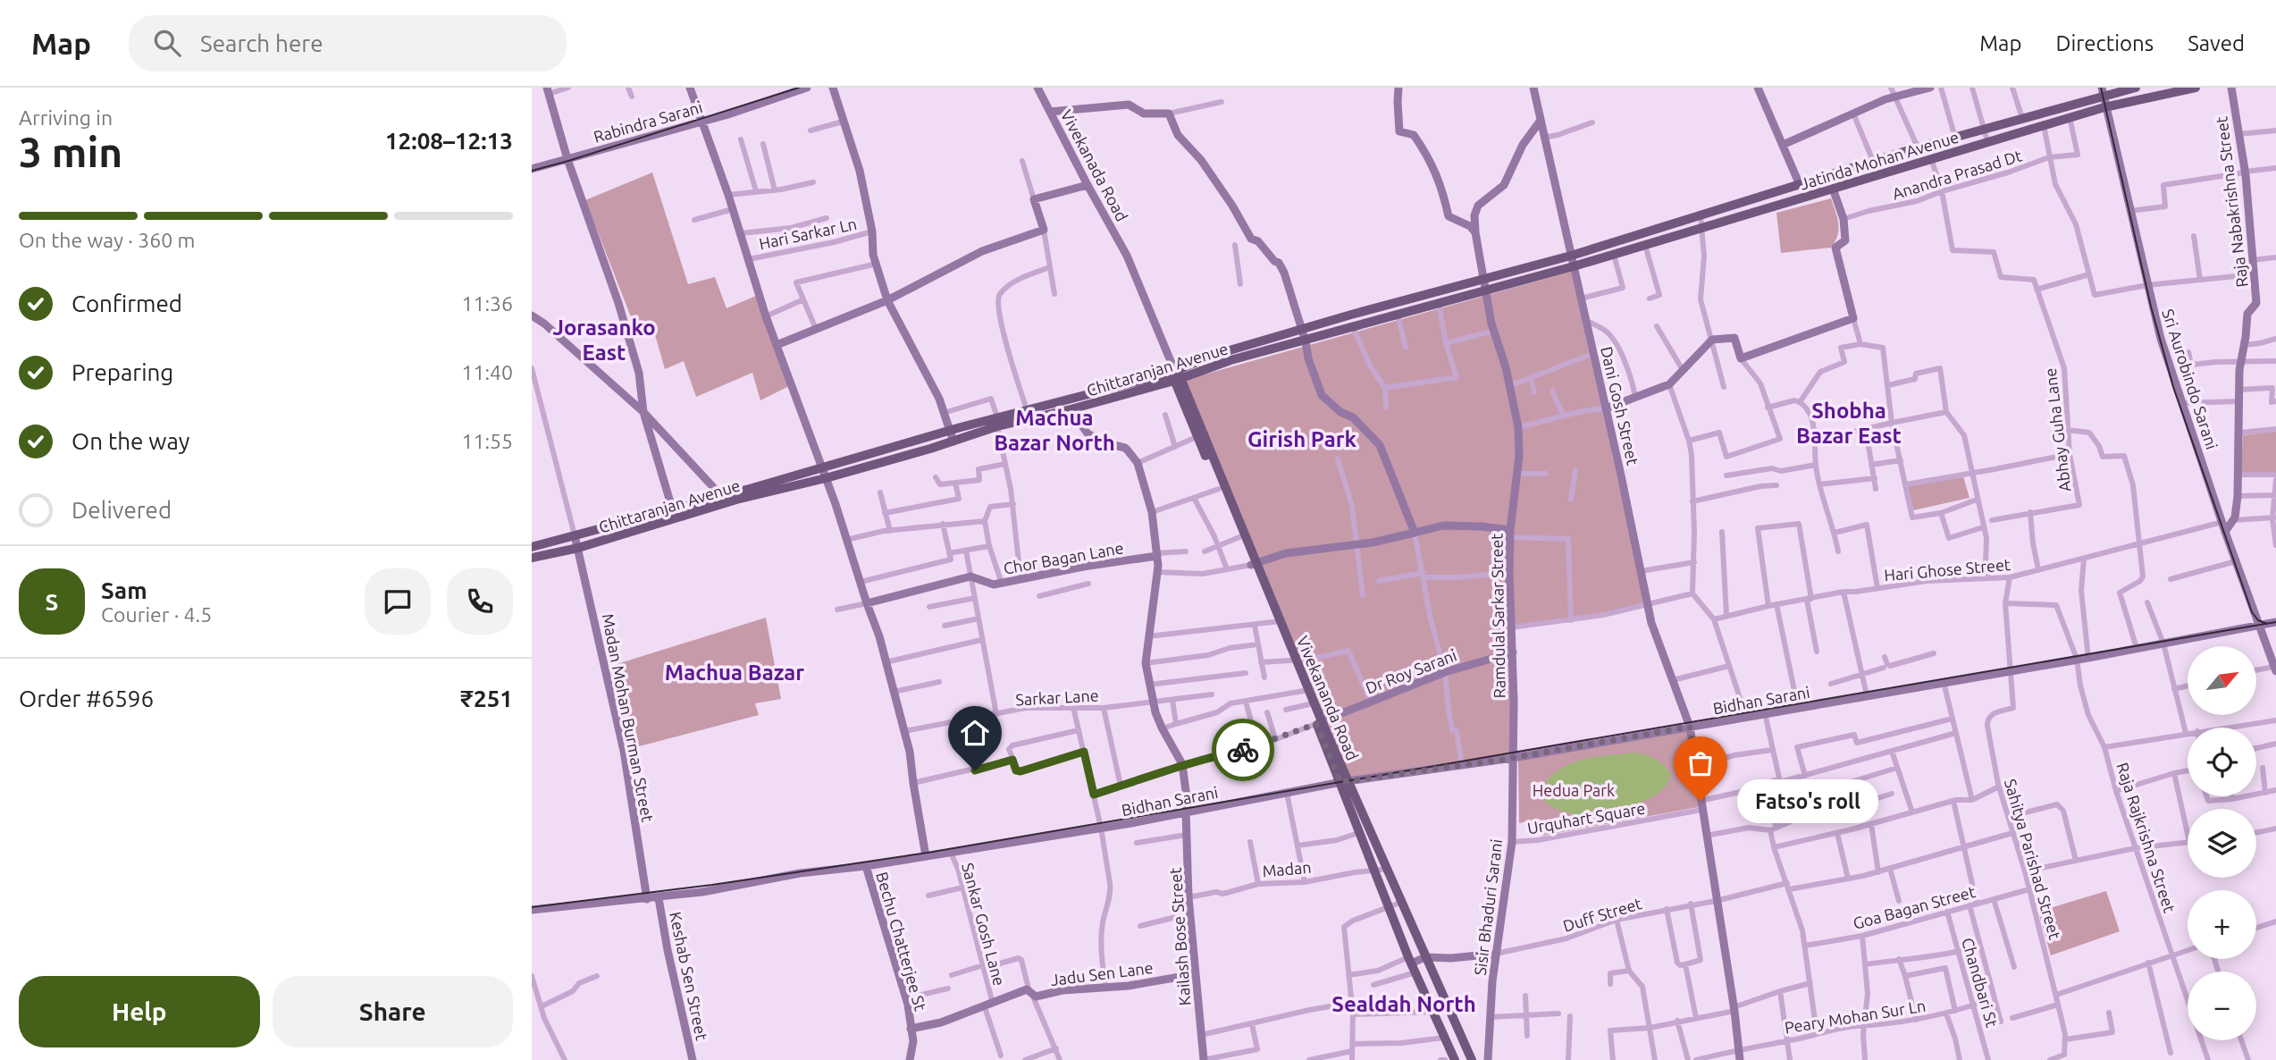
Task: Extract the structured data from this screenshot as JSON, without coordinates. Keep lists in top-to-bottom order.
{
  "streets": {
    "main road": ["Jatinda Mohan Avenue", "Chittaranjan Avenue", "Vivekananda Road"],
    "street": [
      "Rabindra Sarani",
      "Vivekanada Road",
      "Anandra Prasad Dt",
      "Raja Nabakrishna Street",
      "Hari Sarkar Ln",
      "Sri Aurobindo Sarani",
      "Dani Gosh Street",
      "Abhay Guha Lane",
      "Chor Bagan Lane",
      "Hari Ghose Street",
      "Ramdulal Sarkar Street",
      "Dr Roy Sarani",
      "Sarkar Lane",
      "Bidhan Sarani",
      "Madan Mohan Burman Street",
      "Urquhart Square",
      "Raja Rajkrishna Street",
      "Sahitya Parishad Street",
      "Madan",
      "Sisir Bhaduri Sarani",
      "Goa Bagan Street",
      "Duff Street",
      "Sankar Gosh Lane",
      "Kailash Bose Street",
      "Bechu Chatterjee St",
      "Jadu Sen Lane",
      "Keshab Sen Street",
      "Chandbari St",
      "Peary Mohan Sur Ln"
    ]
  },
  "crossings": [
    ["Jatinda Mohan Avenue", "Anandra Prasad Dt"],
    ["Jatinda Mohan Avenue", "Chittaranjan Avenue"],
    ["Jatinda Mohan Avenue", "Sri Aurobindo Sarani"],
    ["Jatinda Mohan Avenue", "Dani Gosh Street"],
    ["Vivekanada Road", "Chittaranjan Avenue"],
    ["Vivekanada Road", "Vivekananda Road"],
    ["Anandra Prasad Dt", "Abhay Guha Lane"],
    ["Raja Nabakrishna Street", "Sri Aurobindo Sarani"],
    ["Chittaranjan Avenue", "Dani Gosh Street"],
    ["Chittaranjan Avenue", "Ramdulal Sarkar Street"],
    ["Chittaranjan Avenue", "Vivekananda Road"],
    ["Chittaranjan Avenue", "Madan Mohan Burman Street"],
    ["Sri Aurobindo Sarani", "Hari Ghose Street"],
    ["Sri Aurobindo Sarani", "Bidhan Sarani"],
    ["Dani Gosh Street", "Bidhan Sarani"],
    ["Dani Gosh Street", "Urquhart Square"],
    ["Dani Gosh Street", "Duff Street"],
    ["Dani Gosh Street", "Peary Mohan Sur Ln"],
    ["Ramdulal Sarkar Street", "Dr Roy Sarani"],
    ["Ramdulal Sarkar Street", "Bidhan Sarani"],
    ["Ramdulal Sarkar Street", "Sisir Bhaduri Sarani"],
    ["Dr Roy Sarani", "Vivekananda Road"],
    ["Vivekananda Road", "Bidhan Sarani"],
    ["Vivekananda Road", "Madan"],
    ["Bidhan Sarani", "Madan Mohan Burman Street"],
    ["Bidhan Sarani", "Raja Rajkrishna Street"],
    ["Bidhan Sarani", "Sahitya Parishad Street"],
    ["Bidhan Sarani", "Sisir Bhaduri Sarani"],
    ["Bidhan Sarani", "Sankar Gosh Lane"],
    ["Bidhan Sarani", "Kailash Bose Street"],
    ["Bidhan Sarani", "Bechu Chatterjee St"],
    ["Bidhan Sarani", "Keshab Sen Street"],
    ["Urquhart Square", "Sisir Bhaduri Sarani"],
    ["Sahitya Parishad Street", "Goa Bagan Street"],
    ["Sahitya Parishad Street", "Duff Street"],
    ["Madan", "Kailash Bose Street"],
    ["Sisir Bhaduri Sarani", "Duff Street"],
    ["Goa Bagan Street", "Chandbari St"],
    ["Sankar Gosh Lane", "Jadu Sen Lane"],
    ["Kailash Bose Street", "Jadu Sen Lane"],
    ["Bechu Chatterjee St", "Jadu Sen Lane"],
    ["Chandbari St", "Peary Mohan Sur Ln"]
  ],
  "districts": [
    "Jorasanko East",
    "Shobha Bazar East",
    "Machua Bazar North",
    "Girish Park",
    "Machua Bazar",
    "Sealdah North"
  ],
  "parks": ["Hedua Park"],
  "places": ["Fatso's roll"],
  "north": "top right",
  "page": {
    "header": "Map",
    "search": "Search here",
    "nav": ["Map", "Directions", "Saved"],
    "heading": ["3 min", "Arriving in", "12:08–12:13"],
    "panel": [
      "Sam",
      "Courier · 4.5",
      "Order #6596",
      "₹251"
    ],
    "bar": "On the way · 360 m",
    "list": [
      ["Confirmed", "11:36"],
      ["Preparing", "11:40"],
      ["On the way", "11:55"],
      "Delivered"
    ],
    "round": "S",
    "map_buttons": ["+", "−"],
    "bubble": "Fatso's roll",
    "buttons": ["Help", "Share"]
  }
}
